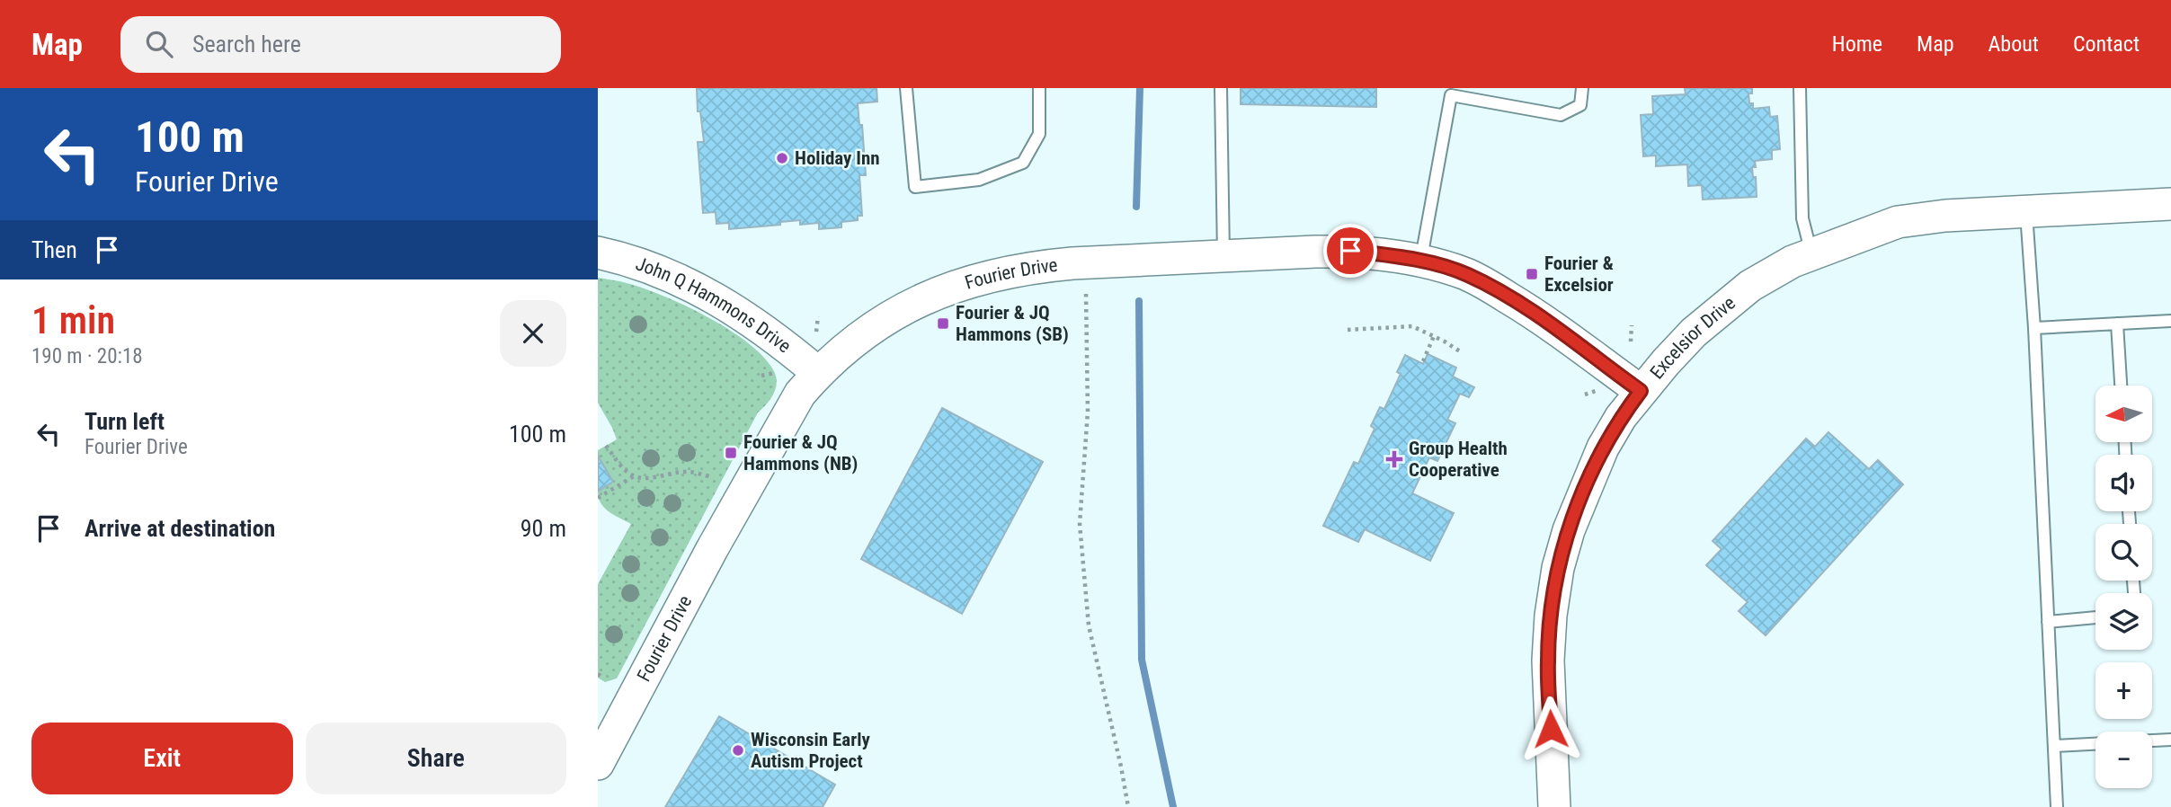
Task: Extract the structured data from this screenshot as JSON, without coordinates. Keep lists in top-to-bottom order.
{
  "streets": {
    "street": ["Fourier Drive", "John Q Hammons Drive", "Excelsior Drive"]
  },
  "crossings": [
    ["Fourier Drive", "John Q Hammons Drive"],
    ["Fourier Drive", "Excelsior Drive"]
  ],
  "places": {
    "other": ["Holiday Inn", "Wisconsin Early Autism Project"],
    "transit": ["Fourier & Excelsior", "Fourier & JQ Hammons (SB)", "Fourier & JQ Hammons (NB)"],
    "health": ["Group Health Cooperative"]
  },
  "north": "left",
  "page": {
    "header": "Map",
    "search": "Search here",
    "nav": [
      "Home",
      "Map",
      "About",
      "Contact"
    ],
    "turn": ["100 m", "Fourier Drive"],
    "then": "Then",
    "heading": ["1 min", "190 m · 20:18"],
    "map_buttons": ["+", "−"],
    "list": [
      {
        "name": "Turn left",
        "note": "Fourier Drive",
        "value": "100 m"
      },
      {
        "name": "Arrive at destination",
        "value": "90 m"
      }
    ],
    "buttons": ["Exit", "Share"]
  }
}
